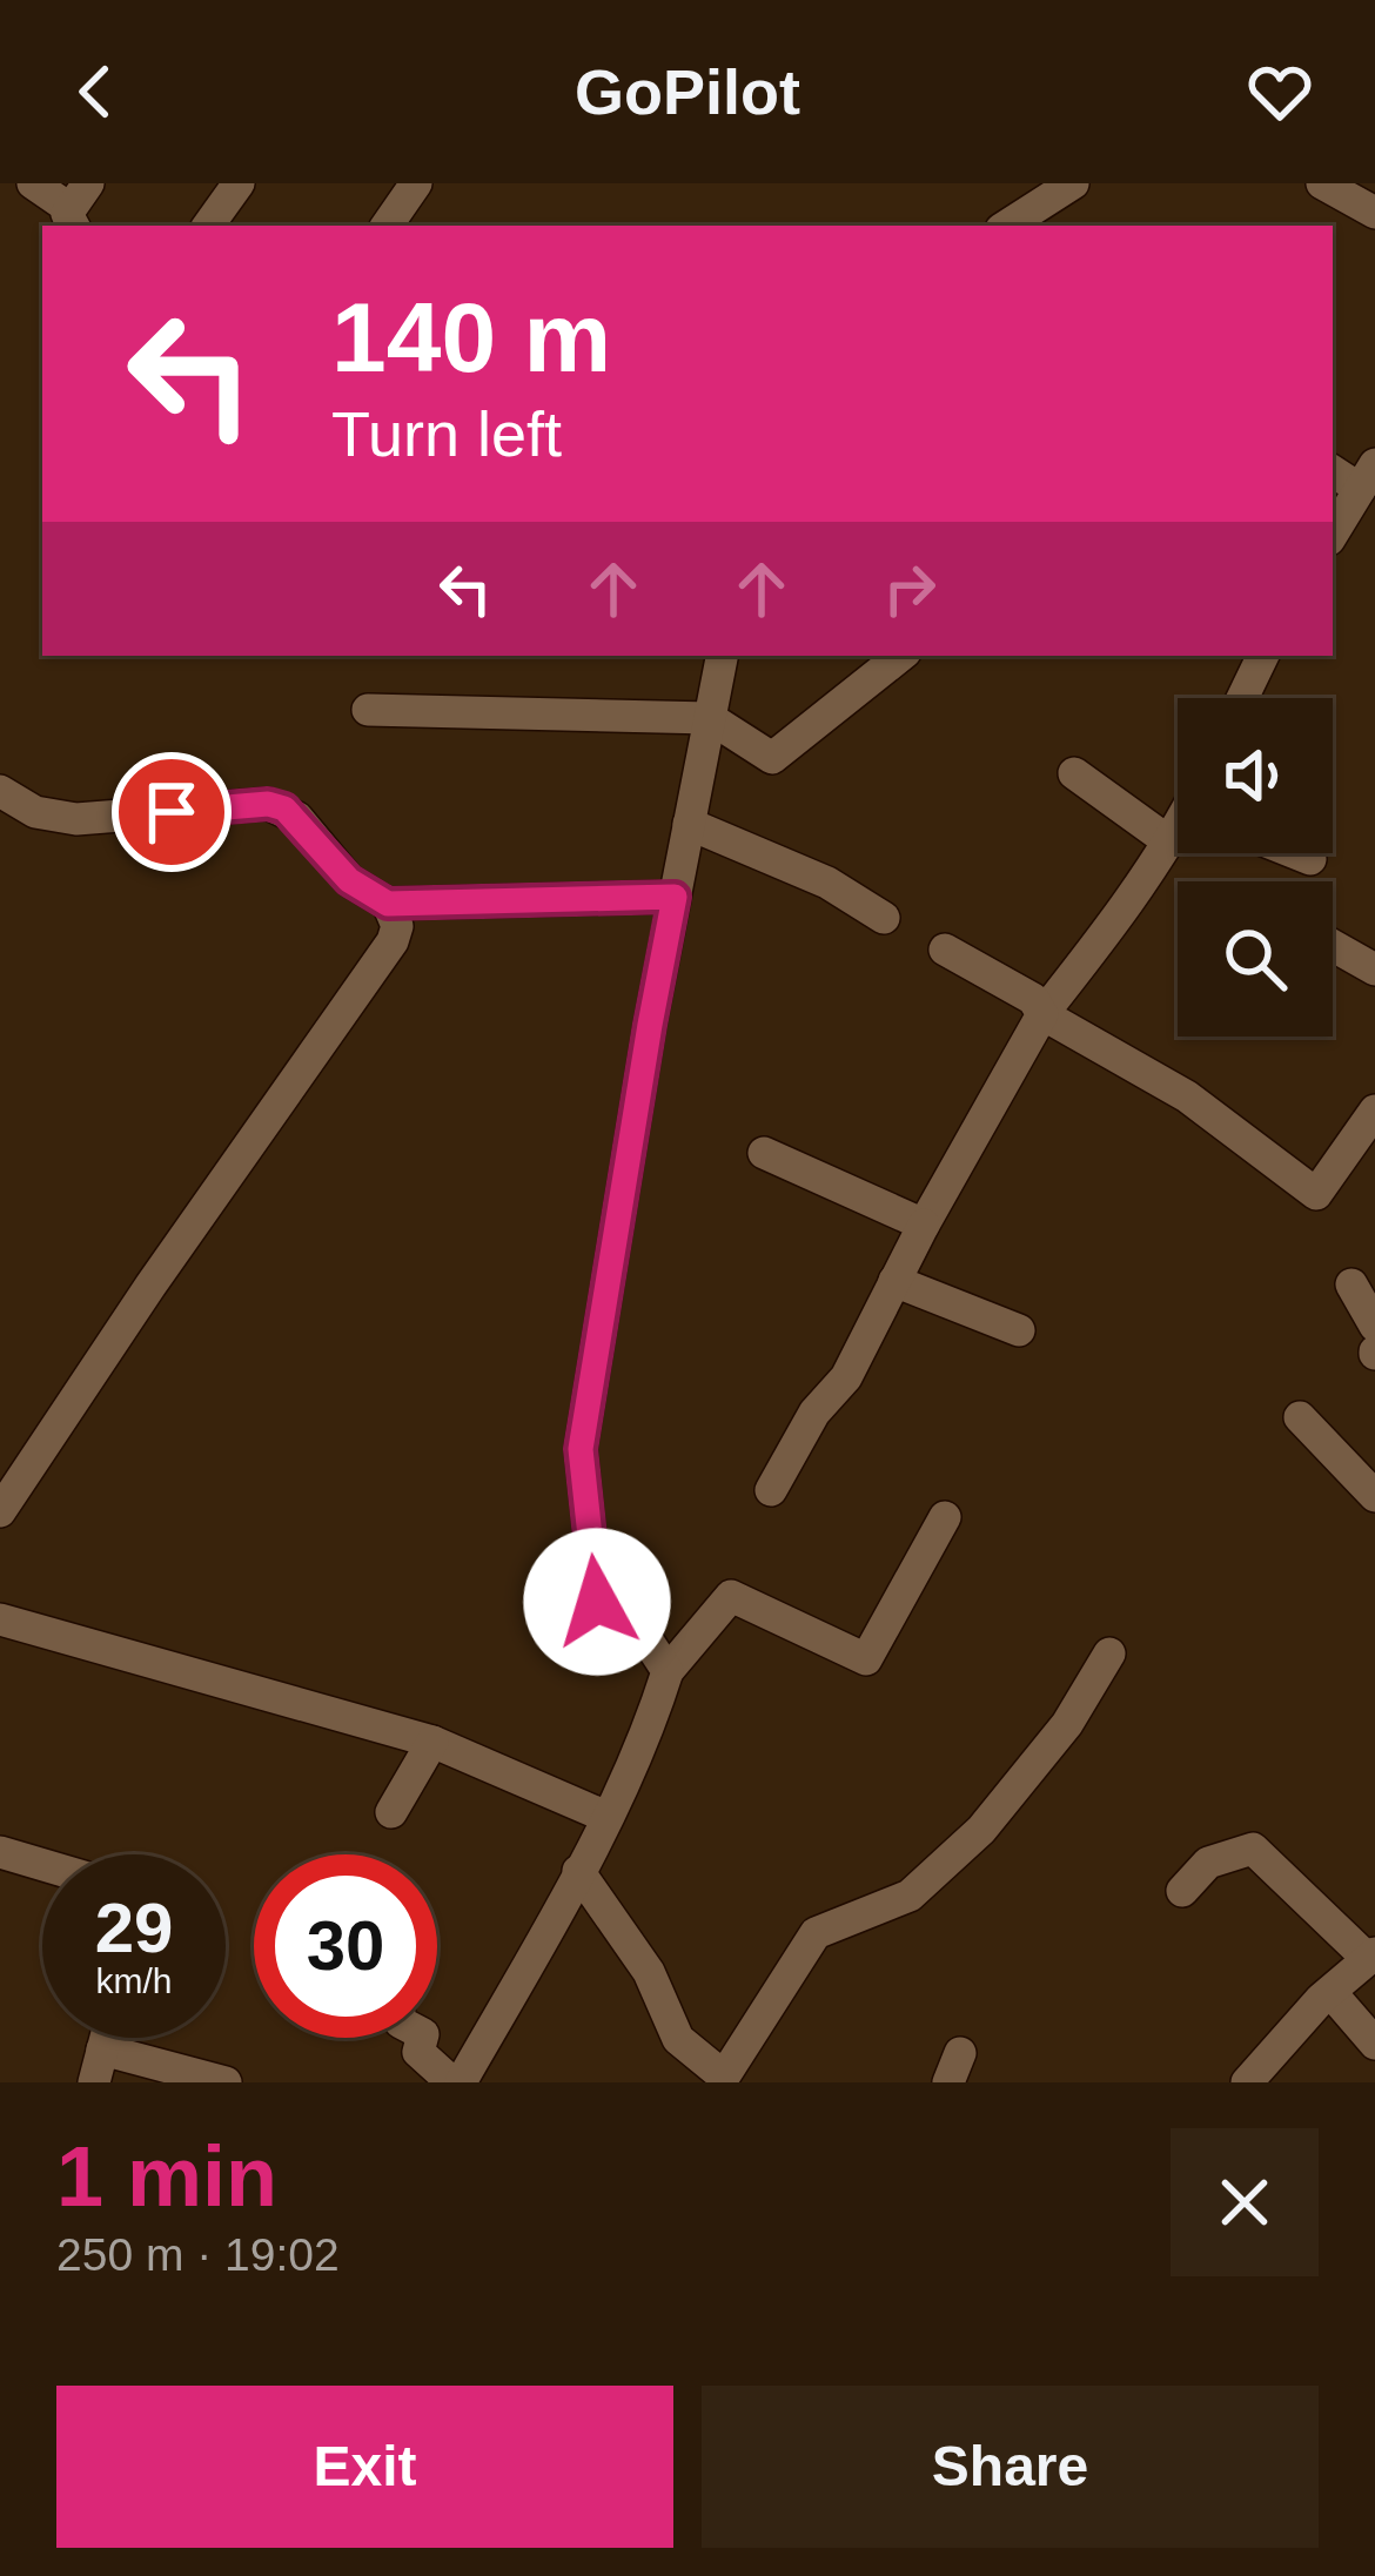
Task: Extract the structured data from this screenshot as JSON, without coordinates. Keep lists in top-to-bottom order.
{
  "page": {
    "header": "GoPilot",
    "turn": ["140 m", "Turn left"],
    "speed": "29 km/h",
    "limit": "30",
    "heading": ["1 min", "250 m · 19:02"],
    "buttons": ["Exit", "Share"]
  }
}
